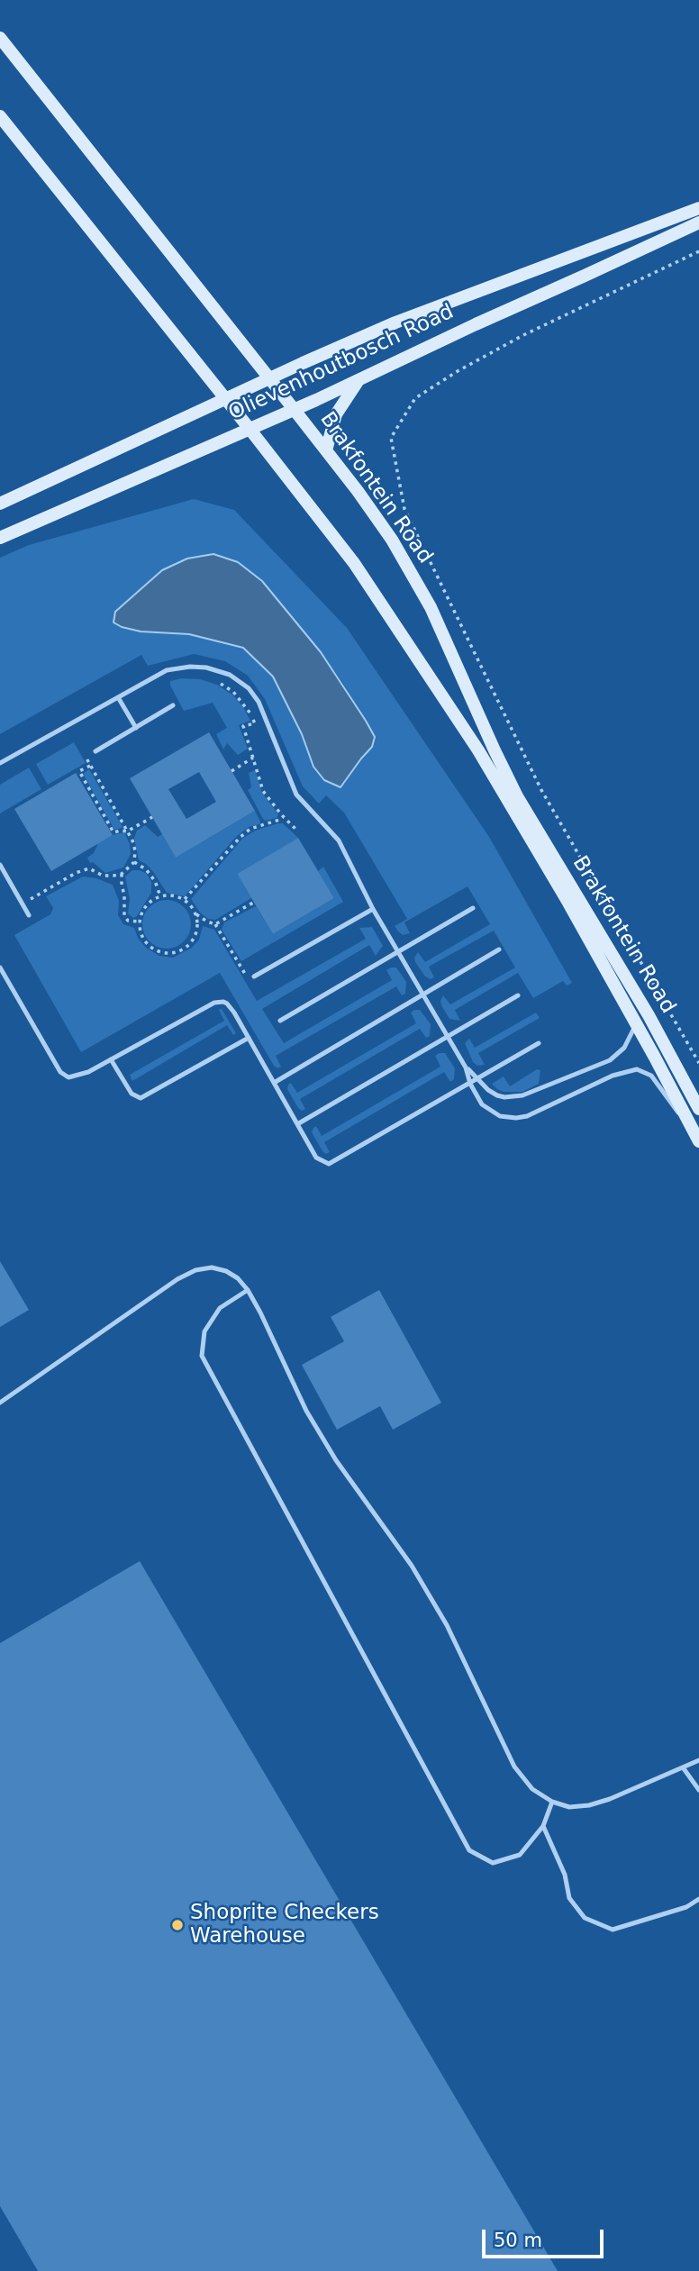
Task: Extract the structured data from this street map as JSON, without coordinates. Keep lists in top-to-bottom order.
{
  "streets": {
    "street": ["Olievenhoutbosch Road", "Brakfontein Road"]
  },
  "crossings": [
    ["Olievenhoutbosch Road", "Brakfontein Road"]
  ],
  "places": ["Shoprite Checkers Warehouse"],
  "scale_bar": "50 m"
}
